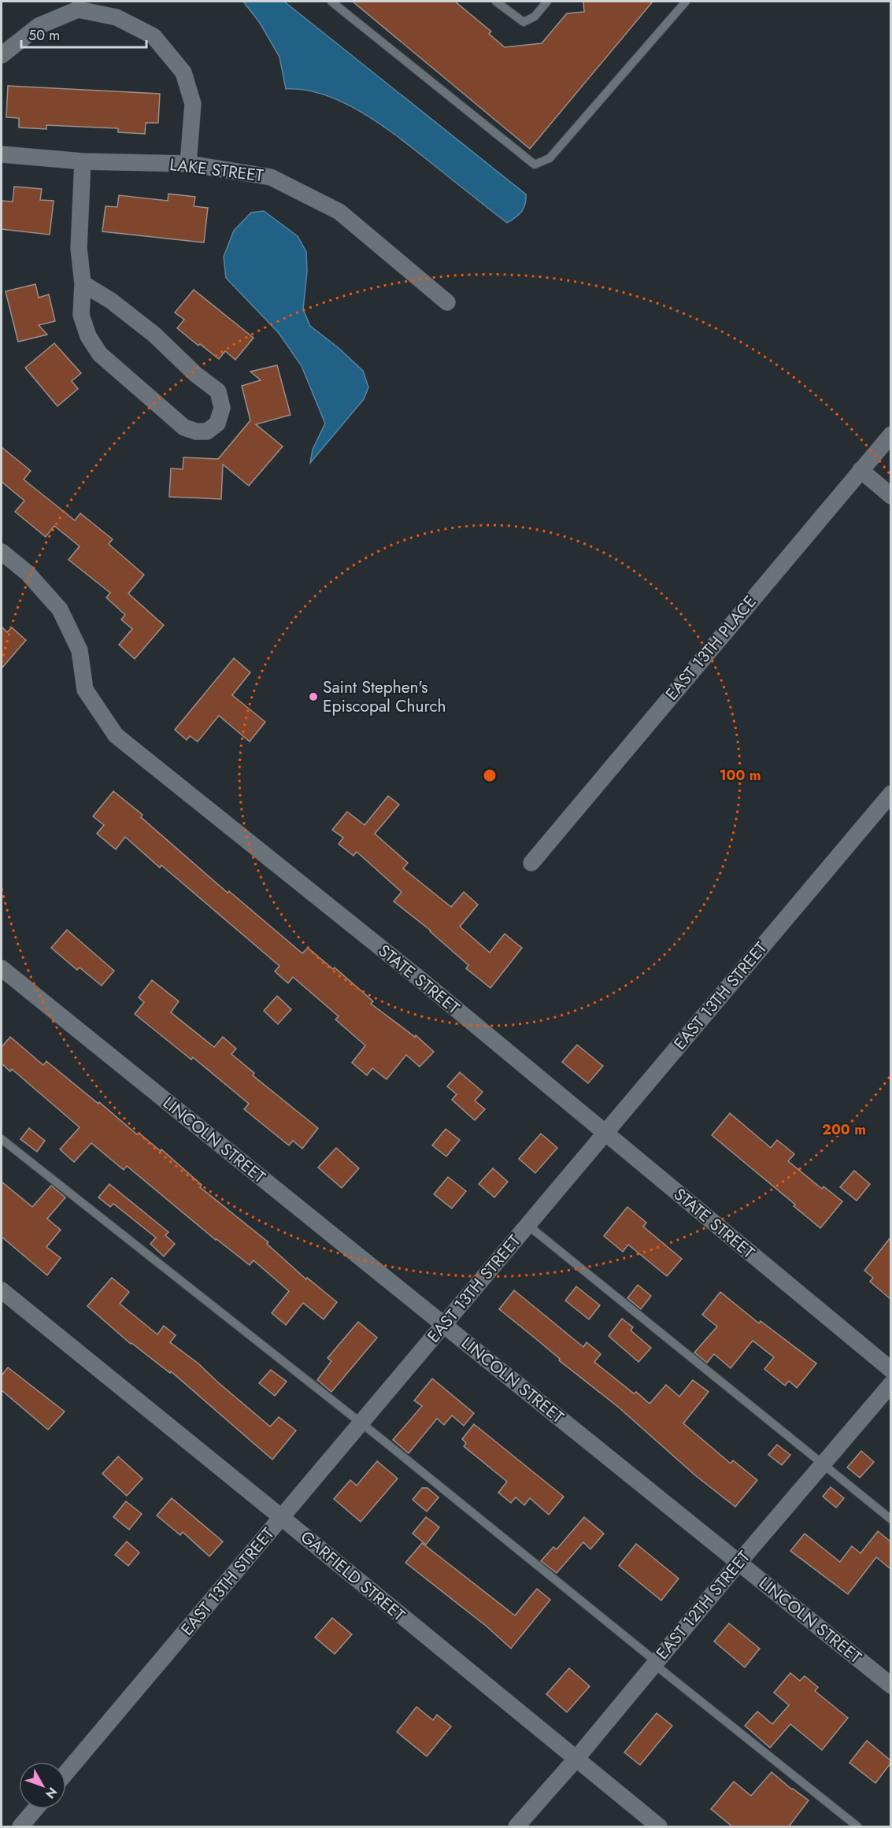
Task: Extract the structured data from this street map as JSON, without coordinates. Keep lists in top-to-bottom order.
{
  "streets": {
    "street": [
      "LAKE STREET",
      "EAST 13TH PLACE",
      "STATE STREET",
      "EAST 13TH STREET",
      "LINCOLN STREET",
      "GARFIELD STREET",
      "EAST 12TH STREET"
    ]
  },
  "crossings": [
    ["STATE STREET", "EAST 13TH STREET"],
    ["EAST 13TH STREET", "LINCOLN STREET"],
    ["EAST 13TH STREET", "GARFIELD STREET"],
    ["LINCOLN STREET", "EAST 12TH STREET"],
    ["GARFIELD STREET", "EAST 12TH STREET"]
  ],
  "places": ["Saint Stephen's Episcopal Church"],
  "scale_bar": "50 m",
  "north": "bottom right",
  "rings": ["100 m", "200 m"]
}
